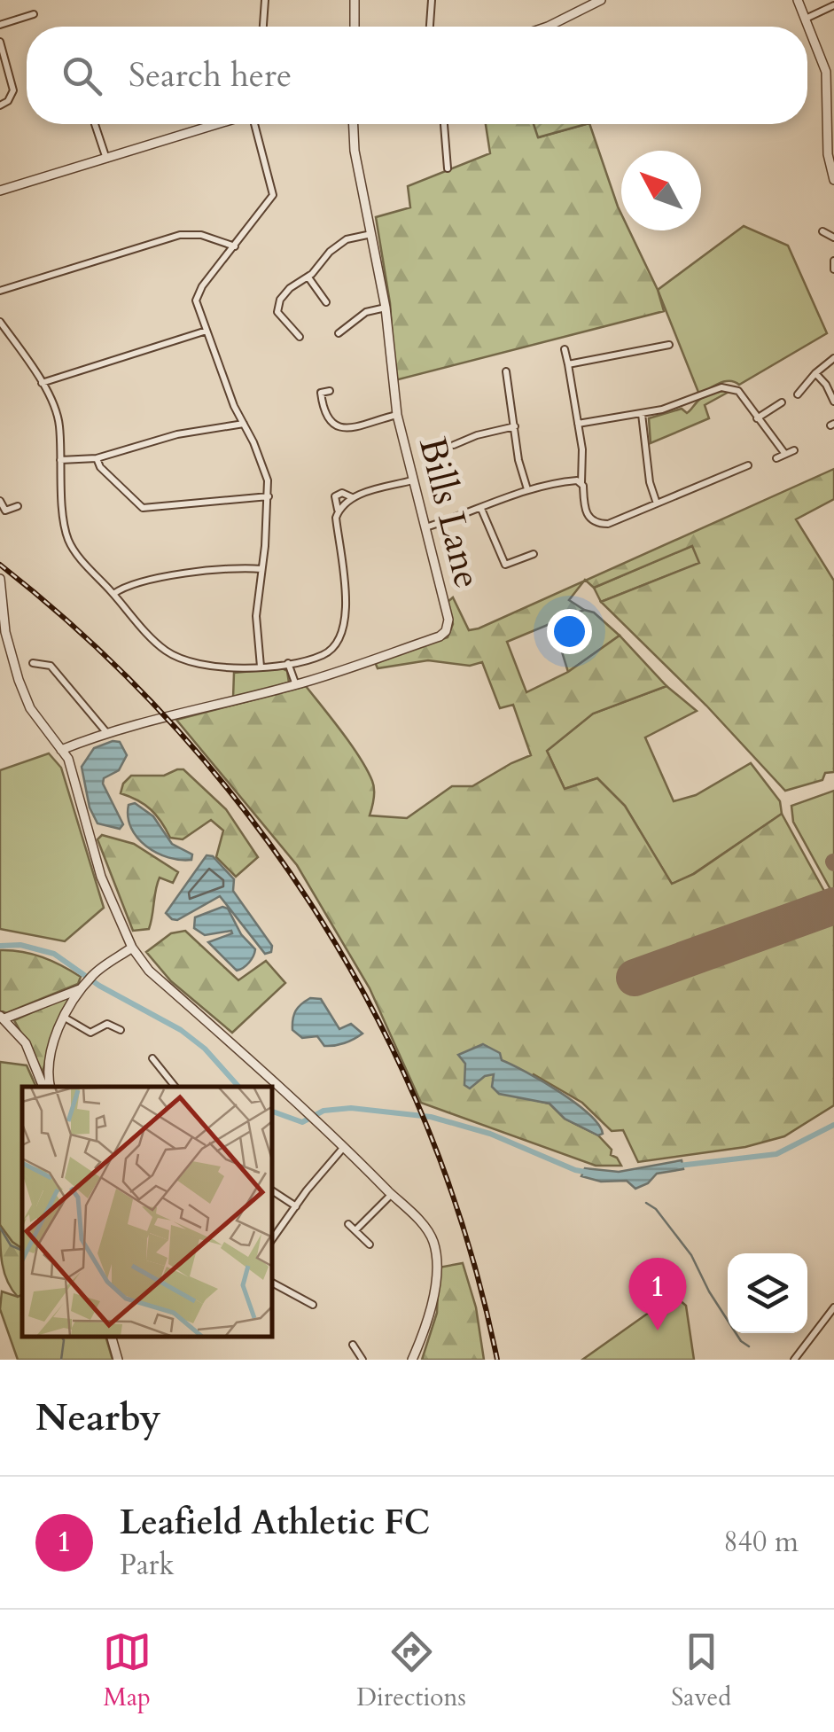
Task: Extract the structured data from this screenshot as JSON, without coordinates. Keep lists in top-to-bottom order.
{
  "streets": {
    "street": ["Bills Lane"]
  },
  "north": "top left",
  "page": {
    "search": "Search here",
    "pins": "1",
    "heading": "Nearby",
    "list": [
      {
        "mark": "1",
        "name": "Leafield Athletic FC",
        "note": "Park",
        "value": "840 m"
      }
    ],
    "nav": ["Map", "Directions", "Saved"]
  }
}
